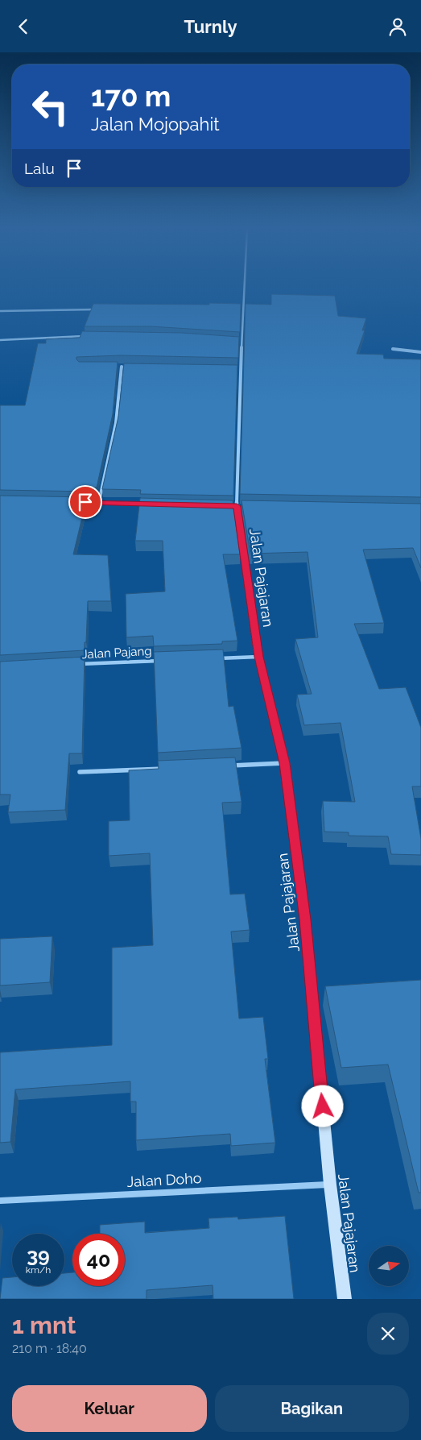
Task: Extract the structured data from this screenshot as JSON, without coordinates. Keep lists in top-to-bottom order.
{
  "streets": {
    "street": ["Jalan Pajajaran", "Jalan Pajang", "Jalan Doho"]
  },
  "crossings": [
    ["Jalan Pajajaran", "Jalan Doho"]
  ],
  "north": "right",
  "page": {
    "header": "Turnly",
    "turn": ["170 m", "Jalan Mojopahit"],
    "then": "Lalu",
    "speed": "39 km/h",
    "limit": "40",
    "heading": ["1 mnt", "210 m · 18:40"],
    "buttons": ["Keluar", "Bagikan"]
  }
}
